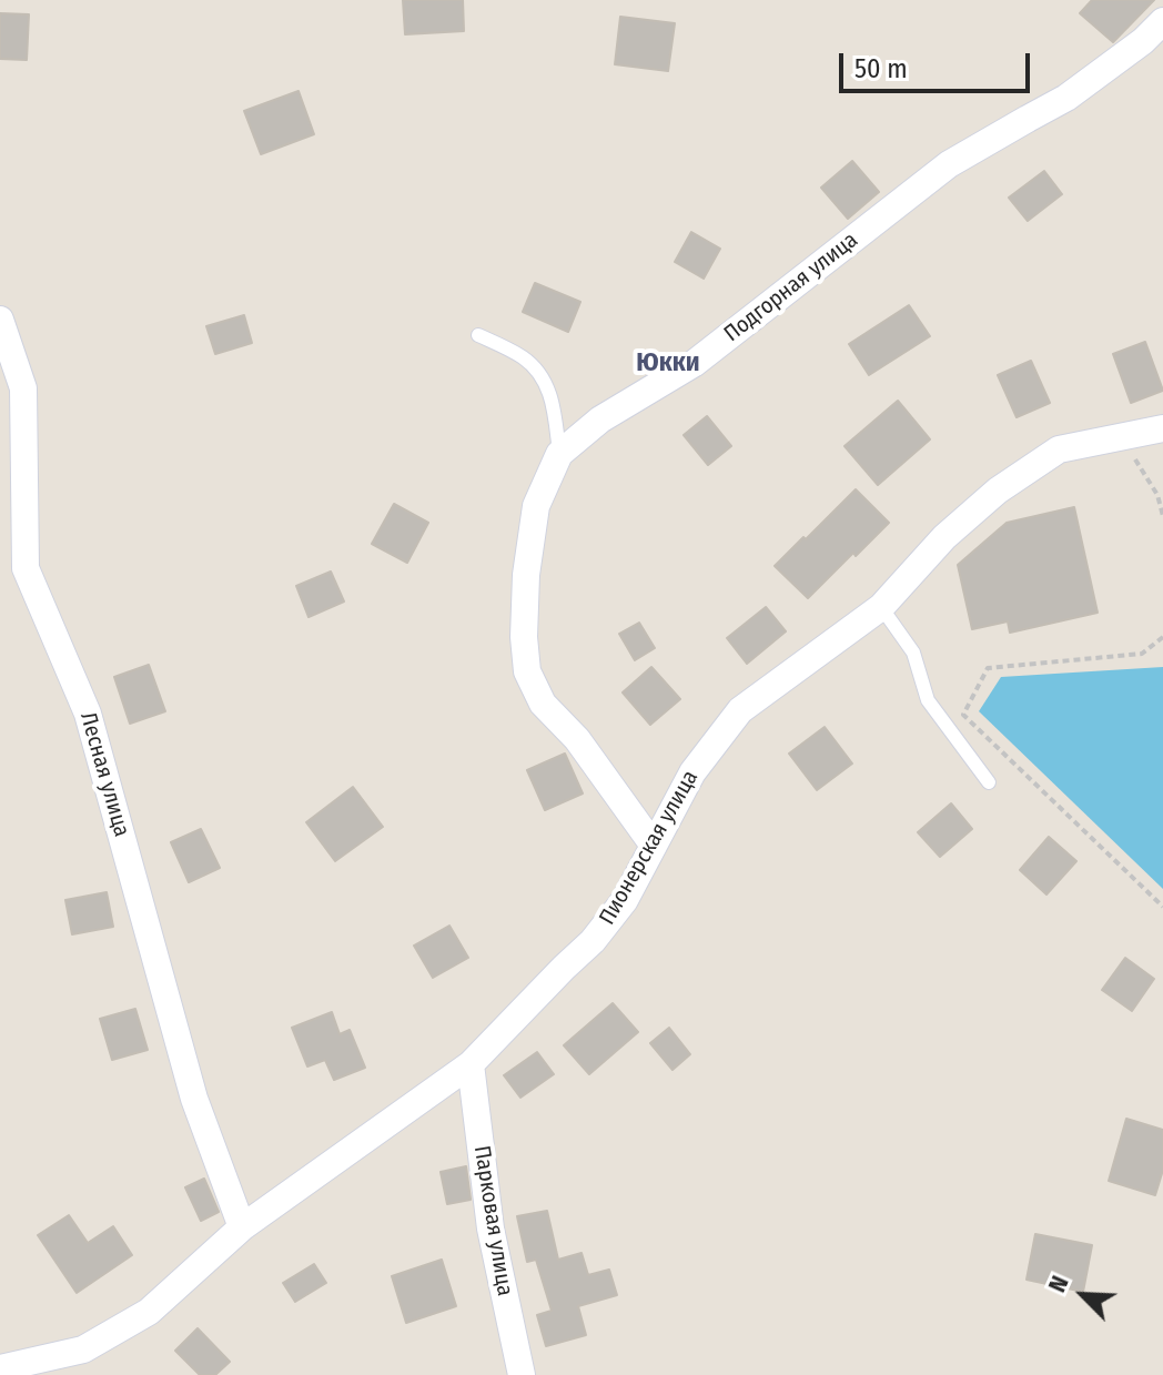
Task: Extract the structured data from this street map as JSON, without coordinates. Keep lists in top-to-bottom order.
{
  "streets": {
    "street": [
      "Подгорная улица",
      "Лесная улица",
      "Пионерская улица",
      "Парковая улица"
    ]
  },
  "crossings": [
    ["Подгорная улица", "Пионерская улица"],
    ["Лесная улица", "Пионерская улица"],
    ["Пионерская улица", "Парковая улица"]
  ],
  "districts": ["Юкки"],
  "scale_bar": "50 m",
  "north": "top left"
}
